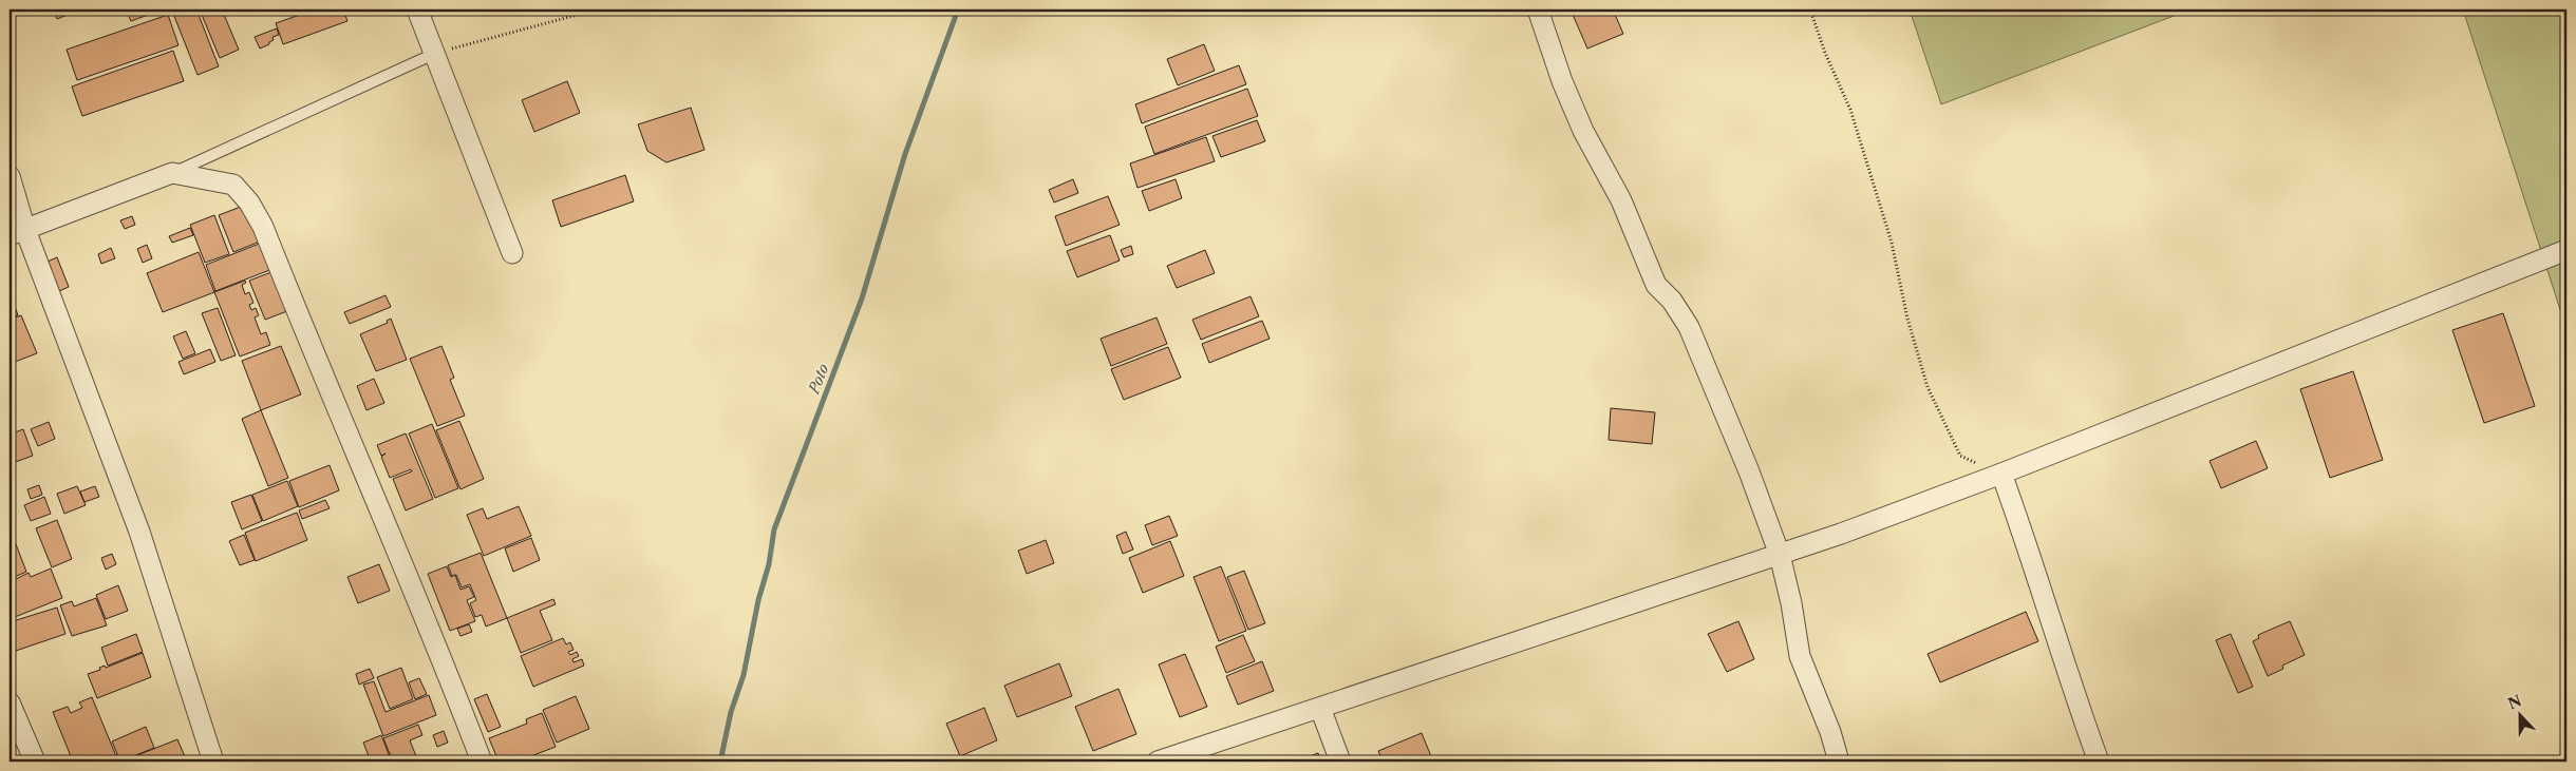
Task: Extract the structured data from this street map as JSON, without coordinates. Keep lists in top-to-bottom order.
{
  "water": ["Poto"],
  "north": "top"
}
